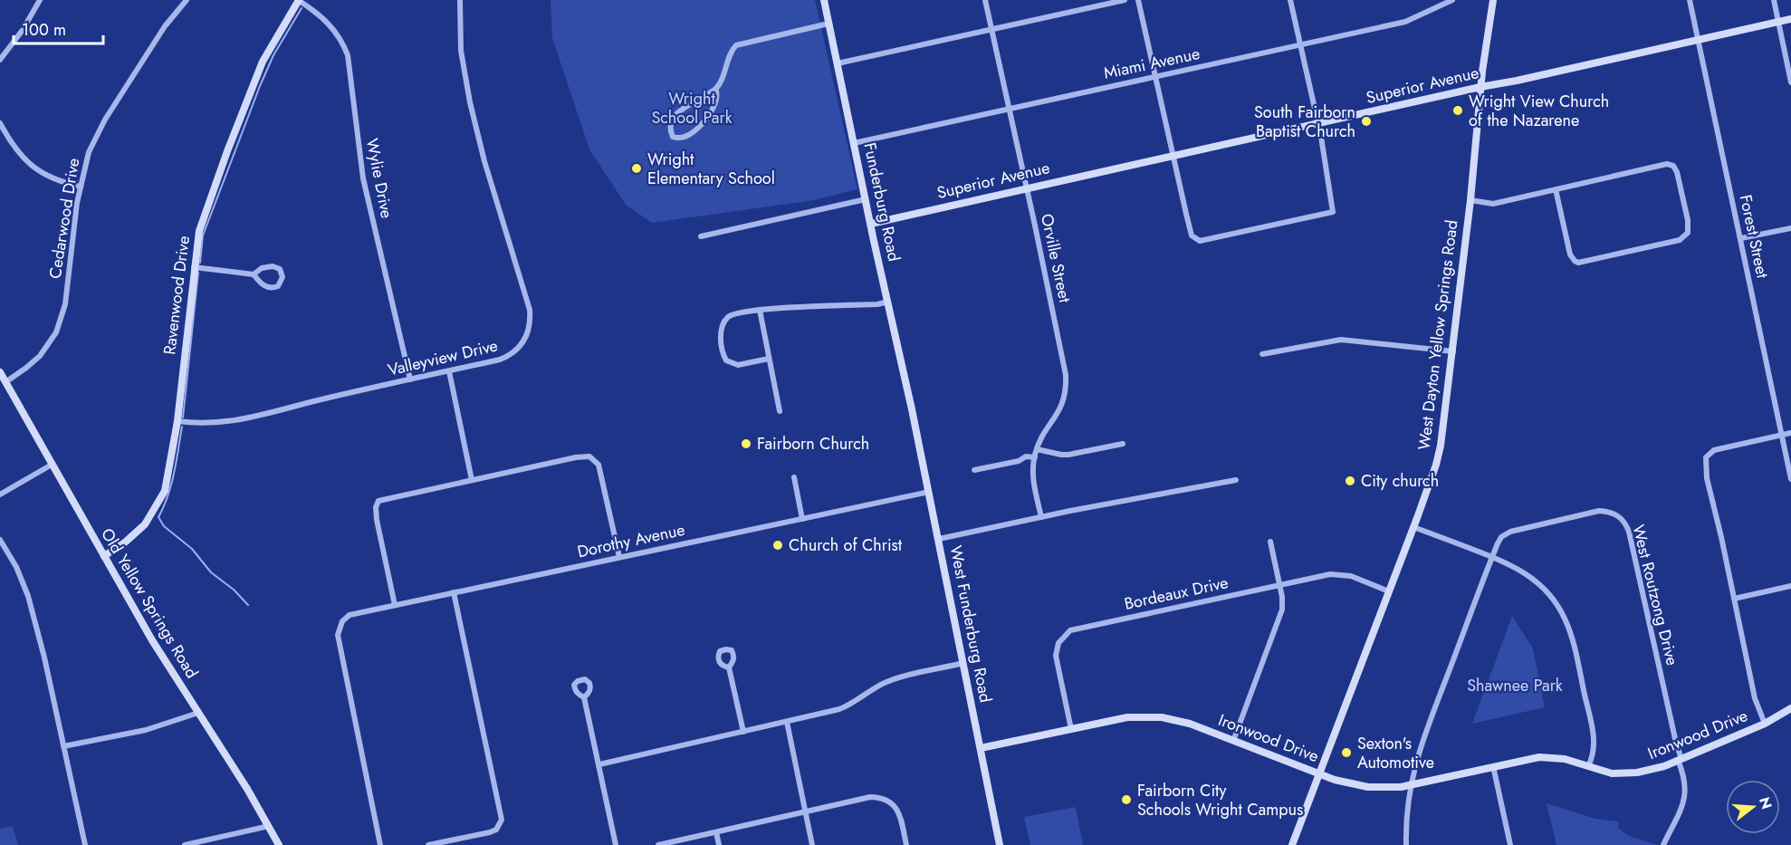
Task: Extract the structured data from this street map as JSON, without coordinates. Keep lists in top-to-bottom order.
{
  "streets": {
    "street": [
      "Miami Avenue",
      "Superior Avenue",
      "Wylie Drive",
      "Funderburg Road",
      "Cedarwood Drive",
      "Forest Street",
      "Orville Street",
      "Ravenwood Drive",
      "West Dayton Yellow Springs Road",
      "Valleyview Drive",
      "Dorothy Avenue",
      "Bordeaux Drive",
      "West Routzong Drive",
      "Old Yellow Springs Road",
      "West Funderburg Road",
      "Ironwood Drive"
    ]
  },
  "crossings": [
    ["Miami Avenue", "Funderburg Road"],
    ["Miami Avenue", "Orville Street"],
    ["Superior Avenue", "Funderburg Road"],
    ["Superior Avenue", "Forest Street"],
    ["Superior Avenue", "Orville Street"],
    ["Superior Avenue", "West Dayton Yellow Springs Road"],
    ["Wylie Drive", "Ravenwood Drive"],
    ["Wylie Drive", "Valleyview Drive"],
    ["Funderburg Road", "West Funderburg Road"],
    ["Cedarwood Drive", "Old Yellow Springs Road"],
    ["Ravenwood Drive", "Valleyview Drive"],
    ["Ravenwood Drive", "Old Yellow Springs Road"],
    ["West Dayton Yellow Springs Road", "Bordeaux Drive"],
    ["West Dayton Yellow Springs Road", "Ironwood Drive"],
    ["Dorothy Avenue", "West Funderburg Road"],
    ["Bordeaux Drive", "Ironwood Drive"],
    ["West Routzong Drive", "Ironwood Drive"],
    ["West Funderburg Road", "Ironwood Drive"]
  ],
  "parks": ["Wright School Park", "Shawnee Park"],
  "places": [
    "Wright View Church of the Nazarene",
    "South Fairborn Baptist Church",
    "Wright Elementary School",
    "Fairborn Church",
    "City church",
    "Church of Christ",
    "Sexton's Automotive",
    "Fairborn City Schools Wright Campus"
  ],
  "scale_bar": "100 m",
  "north": "right"
}
